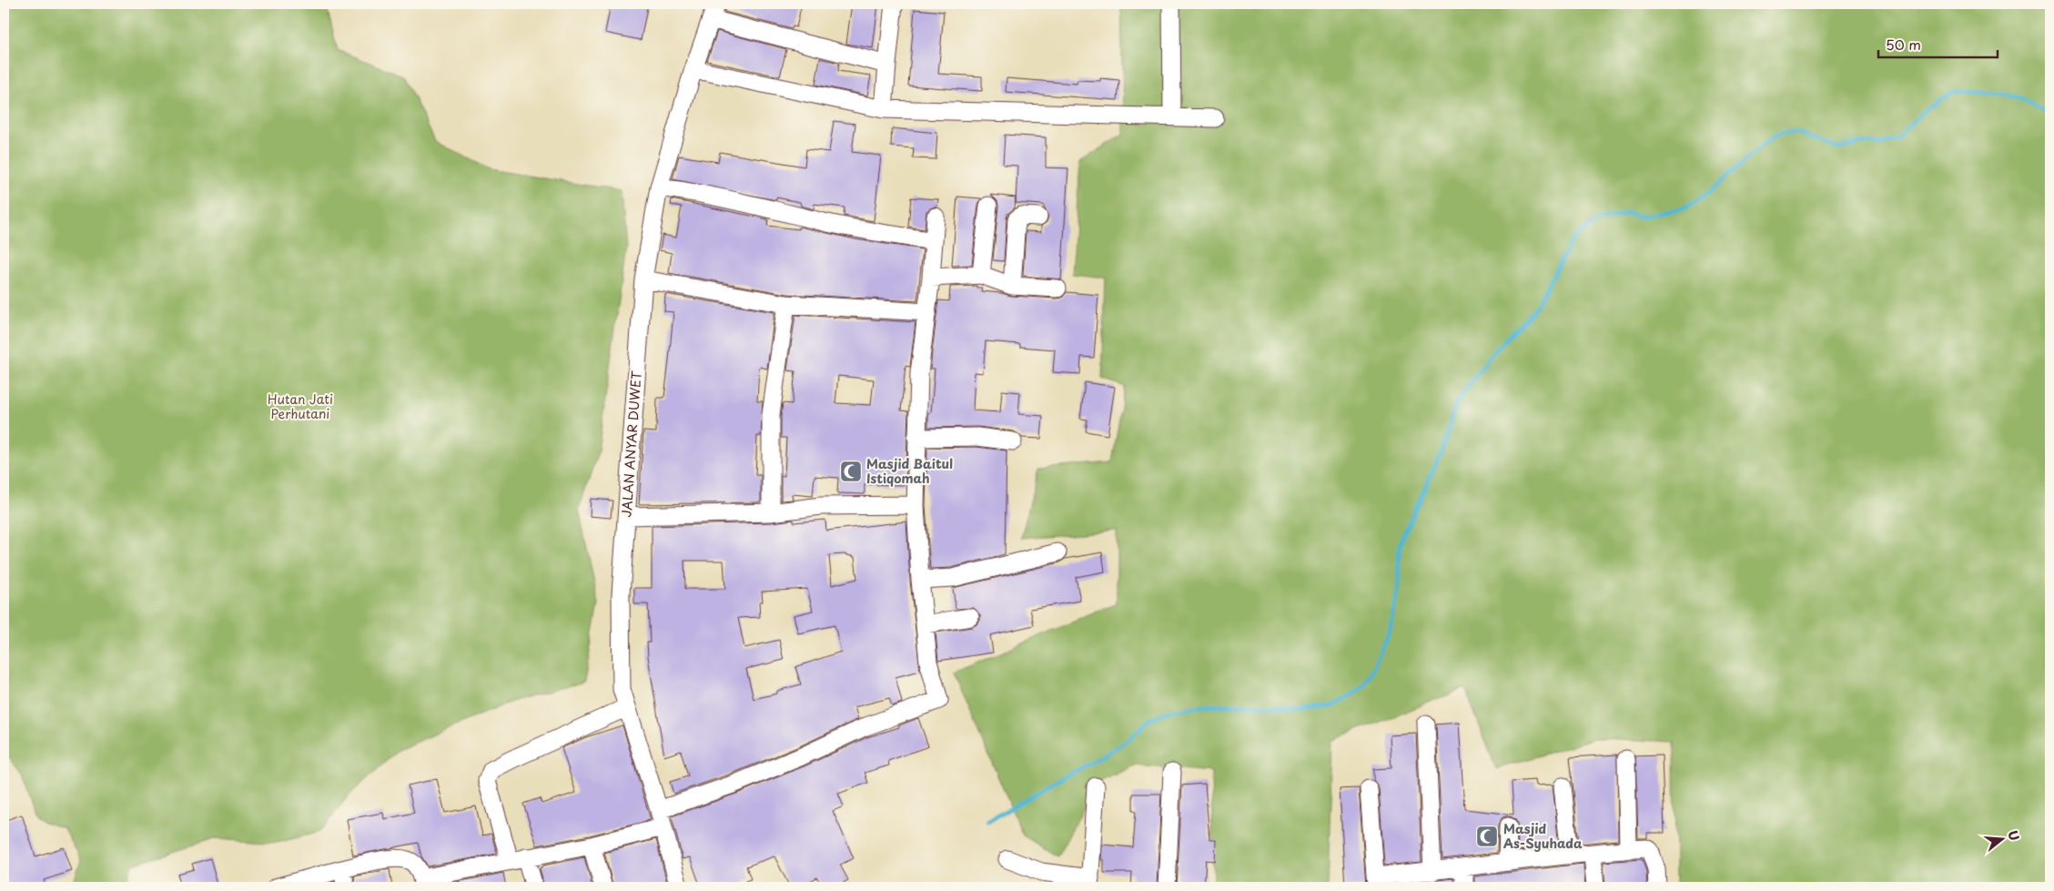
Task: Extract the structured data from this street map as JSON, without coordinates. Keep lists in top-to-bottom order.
{
  "streets": {
    "street": ["JALAN ANYAR DUWET"]
  },
  "parks": ["Hutan Jati Perhutani"],
  "places": {
    "mosque": ["Masjid Baitul Istiqomah", "Masjid As-Syuhada"]
  },
  "scale_bar": "50 m",
  "north": "right"
}
